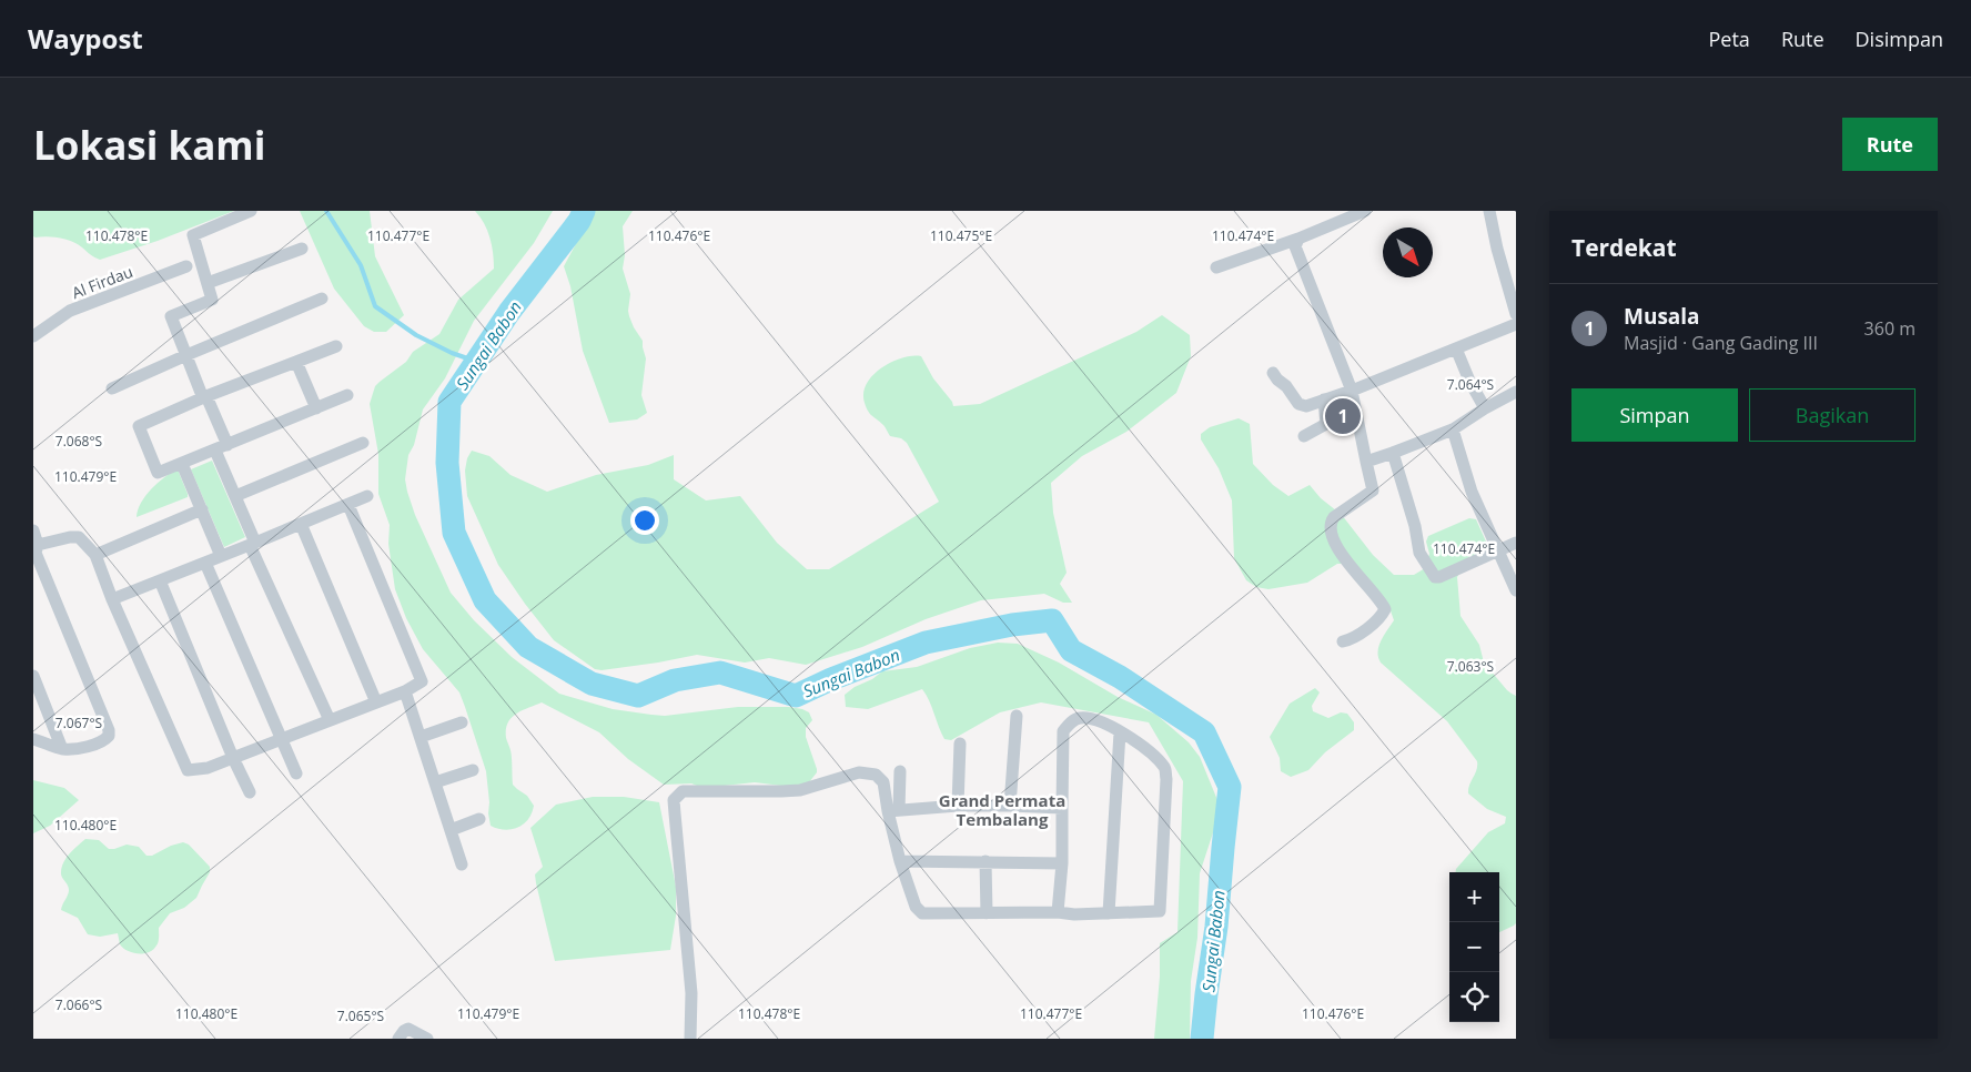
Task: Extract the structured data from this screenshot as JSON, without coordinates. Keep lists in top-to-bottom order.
{
  "streets": {
    "street": ["Al Firdau"]
  },
  "districts": ["Grand Permata Tembalang"],
  "water": ["Sungai Babon"],
  "north": "bottom right",
  "page": {
    "header": "Waypost",
    "nav": ["Peta", "Rute", "Disimpan"],
    "buttons": [
      "Rute",
      ["Simpan", "Bagikan"]
    ],
    "title": "Lokasi kami",
    "heading": "Terdekat",
    "list": [
      {
        "mark": "1",
        "name": "Musala",
        "note": "Masjid · Gang Gading III",
        "value": "360 m"
      }
    ],
    "pins": "1",
    "map_buttons": ["+", "−"]
  },
  "coordinates": [
    "110.476°E",
    "110.475°E",
    "110.478°E",
    "110.477°E",
    "110.474°E",
    "7.064°S",
    "7.068°S",
    "110.479°E",
    "7.063°S",
    "7.067°S",
    "110.480°E",
    "7.066°S",
    "7.065°S"
  ]
}
